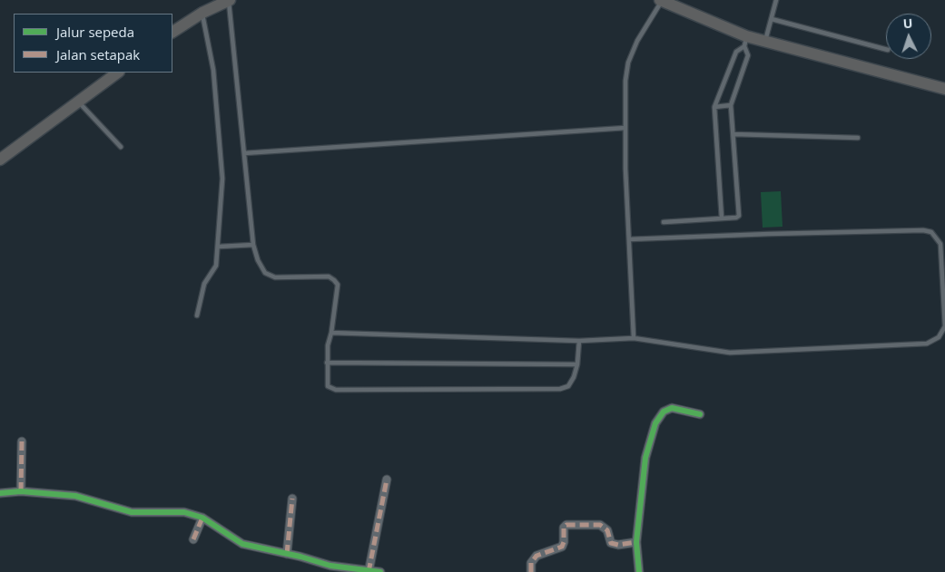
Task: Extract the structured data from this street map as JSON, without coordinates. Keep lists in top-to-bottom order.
{
  "legend": ["Jalur sepeda", "Jalan setapak"],
  "north": "top"
}
